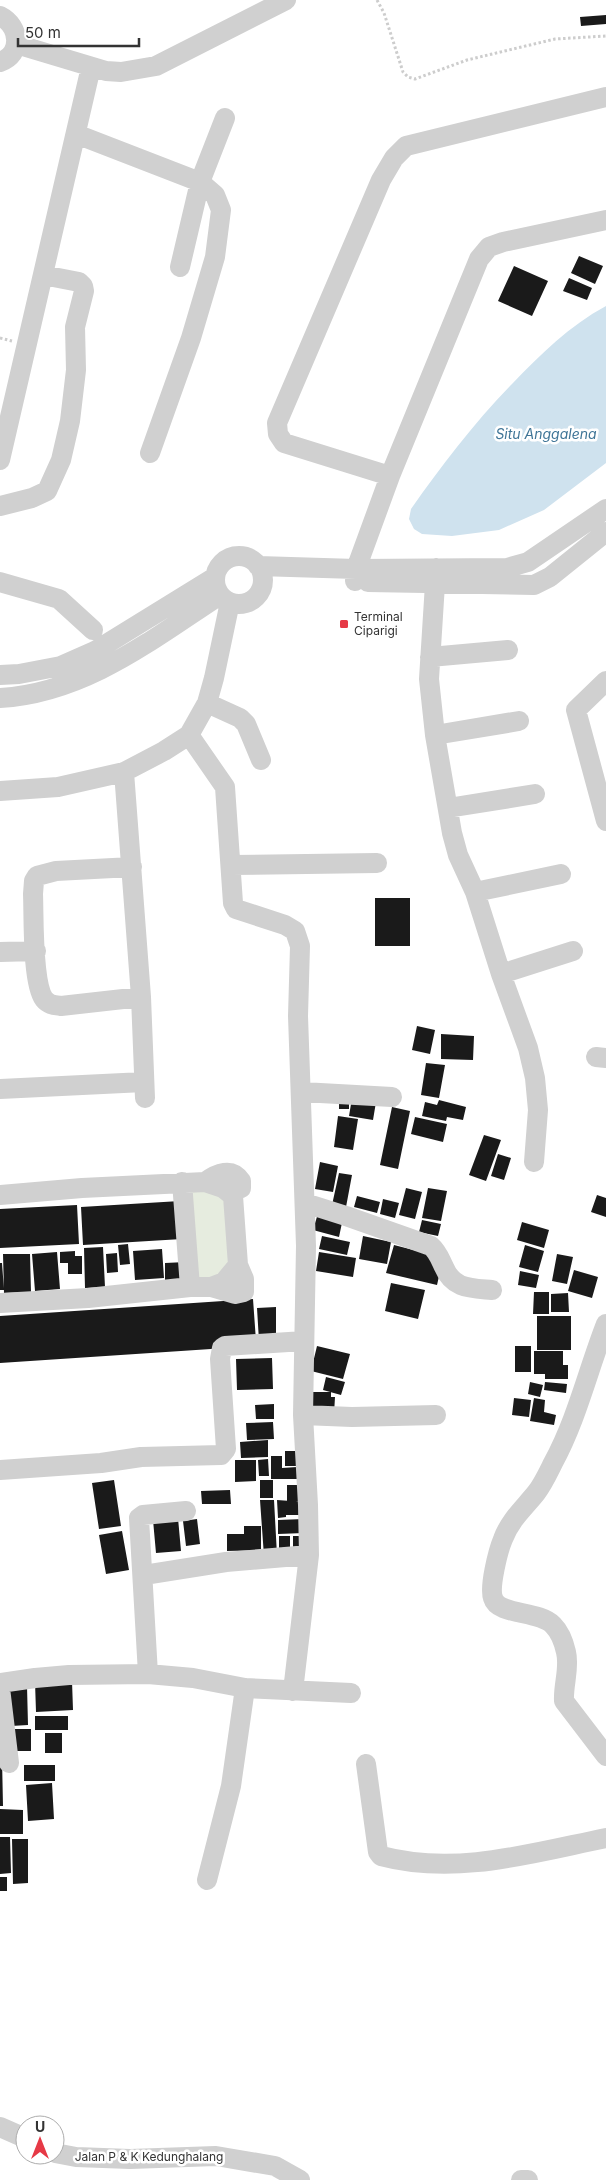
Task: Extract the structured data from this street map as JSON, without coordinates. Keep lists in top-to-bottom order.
{
  "streets": {
    "street": ["Jalan P & K Kedunghalang"]
  },
  "water": ["Situ Anggalena"],
  "places": {
    "transit": ["Terminal Ciparigi"]
  },
  "scale_bar": "50 m",
  "north": "top"
}
